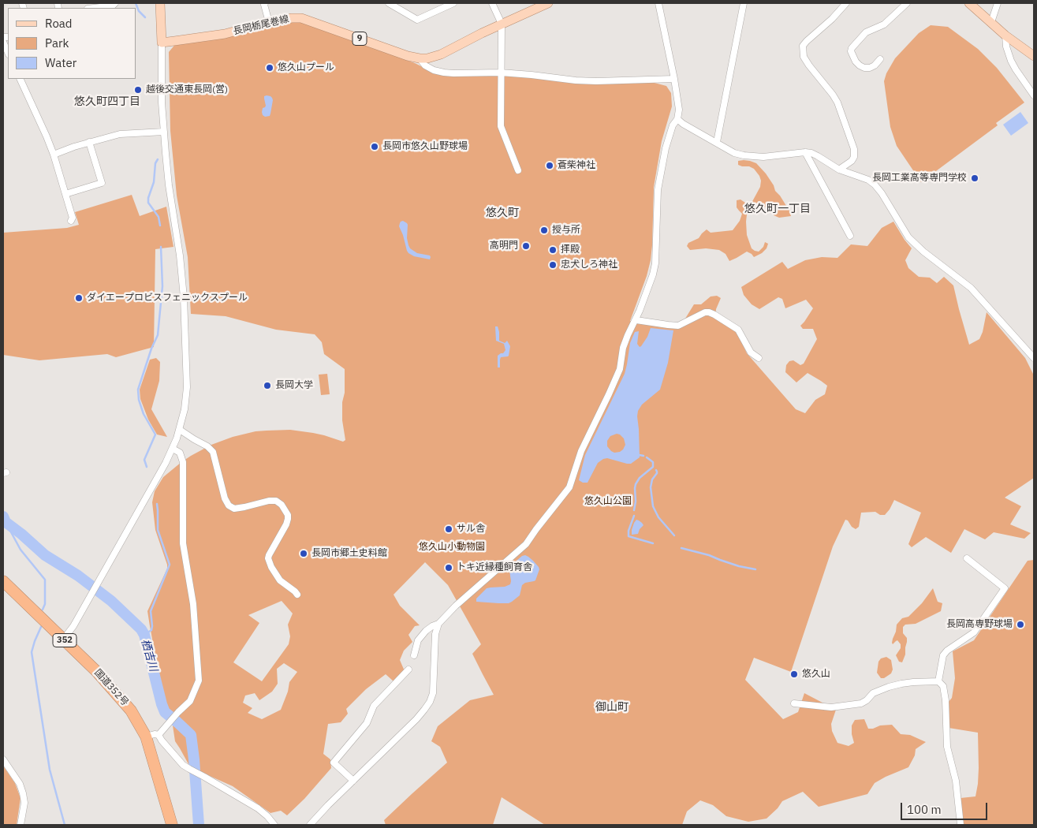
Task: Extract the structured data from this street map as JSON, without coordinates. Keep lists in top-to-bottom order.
{
  "streets": {
    "highway": ["352", "国道352号"],
    "main road": ["長岡栃尾巻線", "9"]
  },
  "districts": [
    "悠久町四丁目",
    "悠久町一丁目",
    "悠久町",
    "御山町"
  ],
  "water": ["栖吉川"],
  "parks": ["悠久山公園", "悠久山小動物園"],
  "places": [
    "悠久山プール",
    "越後交通東長岡(営)",
    "長岡市悠久山野球場",
    "蒼柴神社",
    "長岡工業高等専門学校",
    "授与所",
    "高明門",
    "拝殿",
    "忠犬しろ神社",
    "ダイエープロビスフェニックスプール",
    "長岡大学",
    "サル舎",
    "長岡市郷土史料館",
    "トキ近縁種飼育舎",
    "長岡高専野球場",
    "悠久山"
  ],
  "legend": ["Road", "Park", "Water"],
  "scale_bar": "100 m"
}
